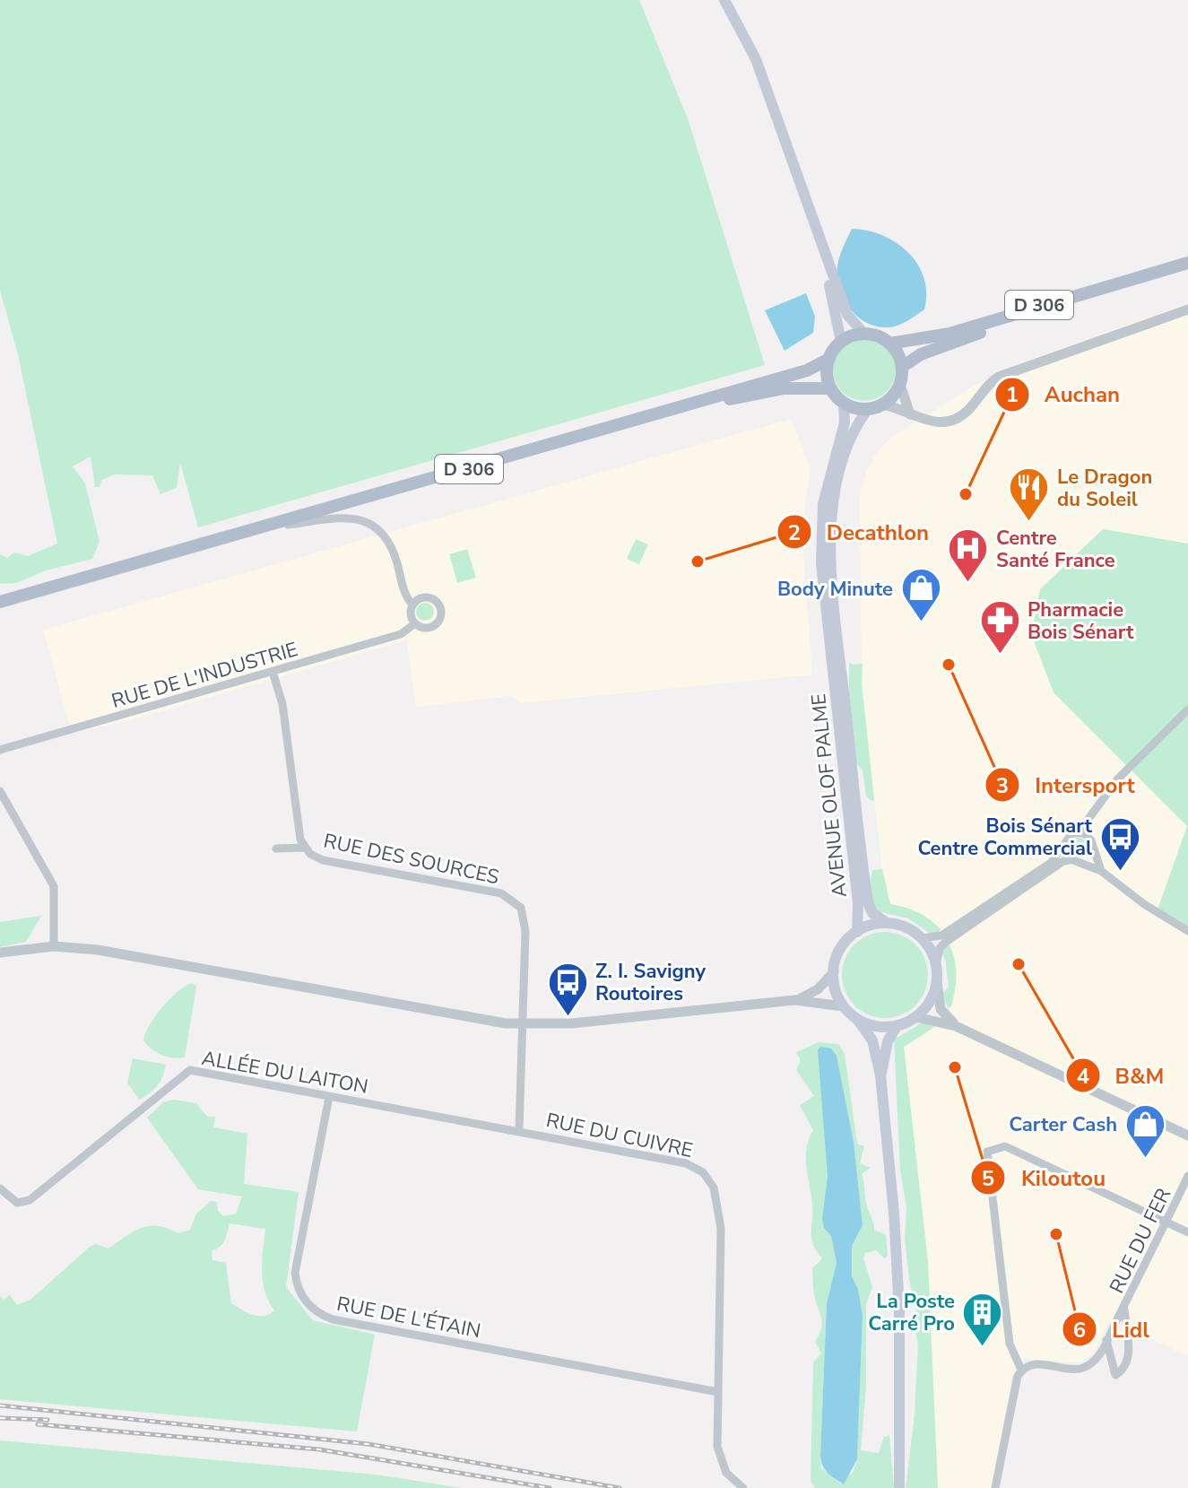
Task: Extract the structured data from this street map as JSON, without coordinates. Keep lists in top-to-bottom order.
{
  "streets": {
    "main road": ["D 306", "AVENUE OLOF PALME"],
    "street": [
      "RUE DE L'INDUSTRIE",
      "RUE DES SOURCES",
      "ALLÉE DU LAITON",
      "RUE DU CUIVRE",
      "RUE DU FER",
      "RUE DE L'ÉTAIN"
    ]
  },
  "crossings": [
    ["ALLÉE DU LAITON", "RUE DU CUIVRE"],
    ["ALLÉE DU LAITON", "RUE DE L'ÉTAIN"],
    ["RUE DU CUIVRE", "RUE DE L'ÉTAIN"]
  ],
  "places": {
    "other": [
      "Auchan",
      "Decathlon",
      "Intersport",
      "B&M",
      "Kiloutou",
      "Lidl"
    ],
    "restaurant": ["Le Dragon du Soleil"],
    "hospital": ["Centre Santé France"],
    "shop": ["Body Minute", "Carter Cash"],
    "pharmacy": ["Pharmacie Bois Sénart"],
    "bus stop": ["Bois Sénart Centre Commercial", "Z. I. Savigny Routoires"],
    "building": ["La Poste Carré Pro"]
  }
}
